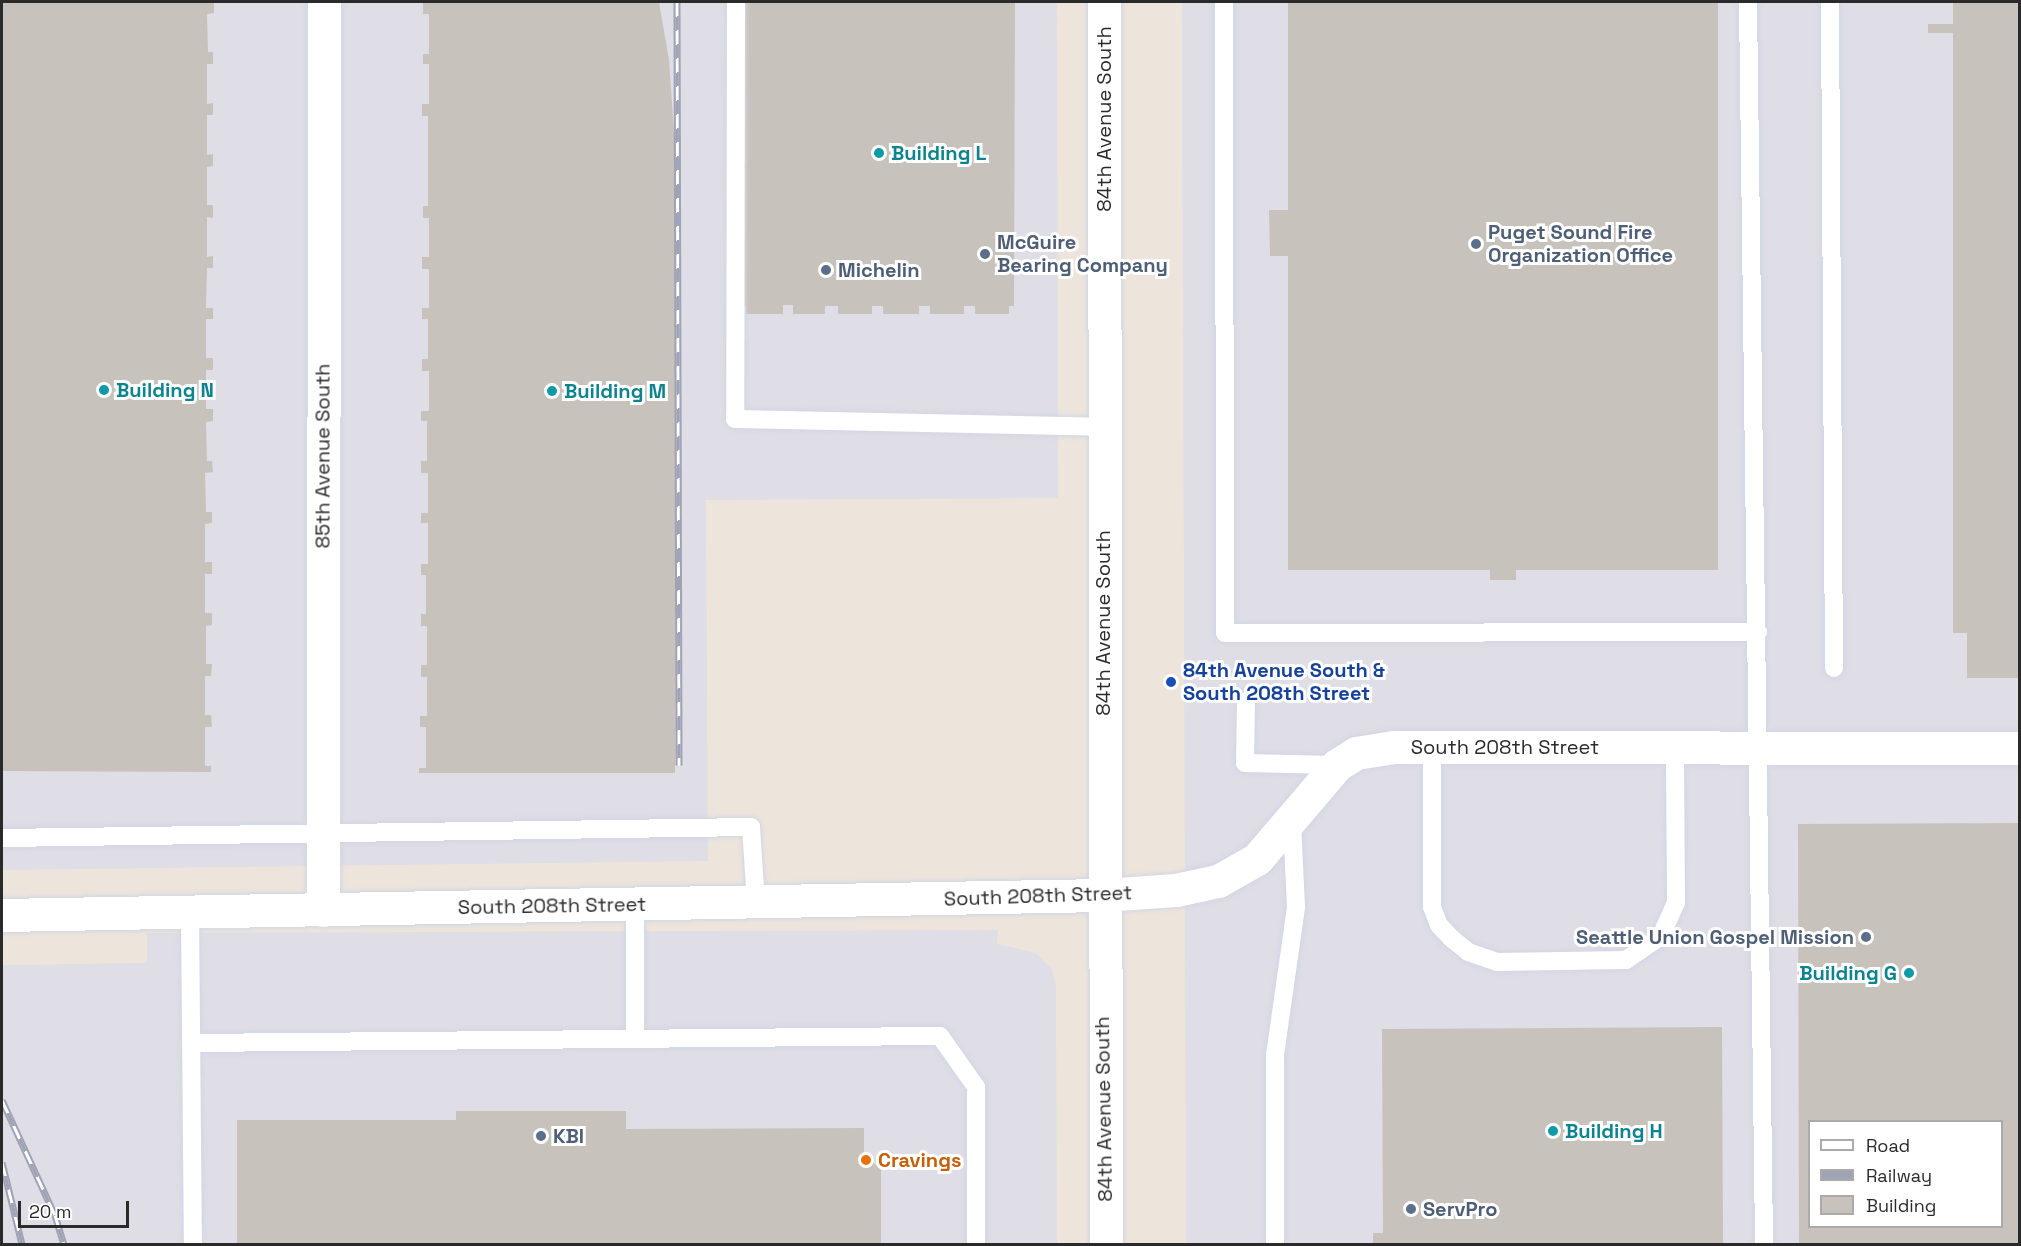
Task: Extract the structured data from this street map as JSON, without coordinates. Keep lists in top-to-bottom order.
{
  "streets": {
    "street": ["84th Avenue South", "85th Avenue South", "South 208th Street"]
  },
  "crossings": [
    ["84th Avenue South", "South 208th Street"],
    ["85th Avenue South", "South 208th Street"]
  ],
  "places": [
    "Building L",
    "Puget Sound Fire Organization Office",
    "McGuire Bearing Company",
    "Michelin",
    "Building N",
    "Building M",
    "84th Avenue South & South 208th Street",
    "Seattle Union Gospel Mission",
    "Building G",
    "Building H",
    "KBI",
    "Cravings",
    "ServPro"
  ],
  "legend": ["Road", "Railway", "Building"],
  "scale_bar": "20 m"
}
